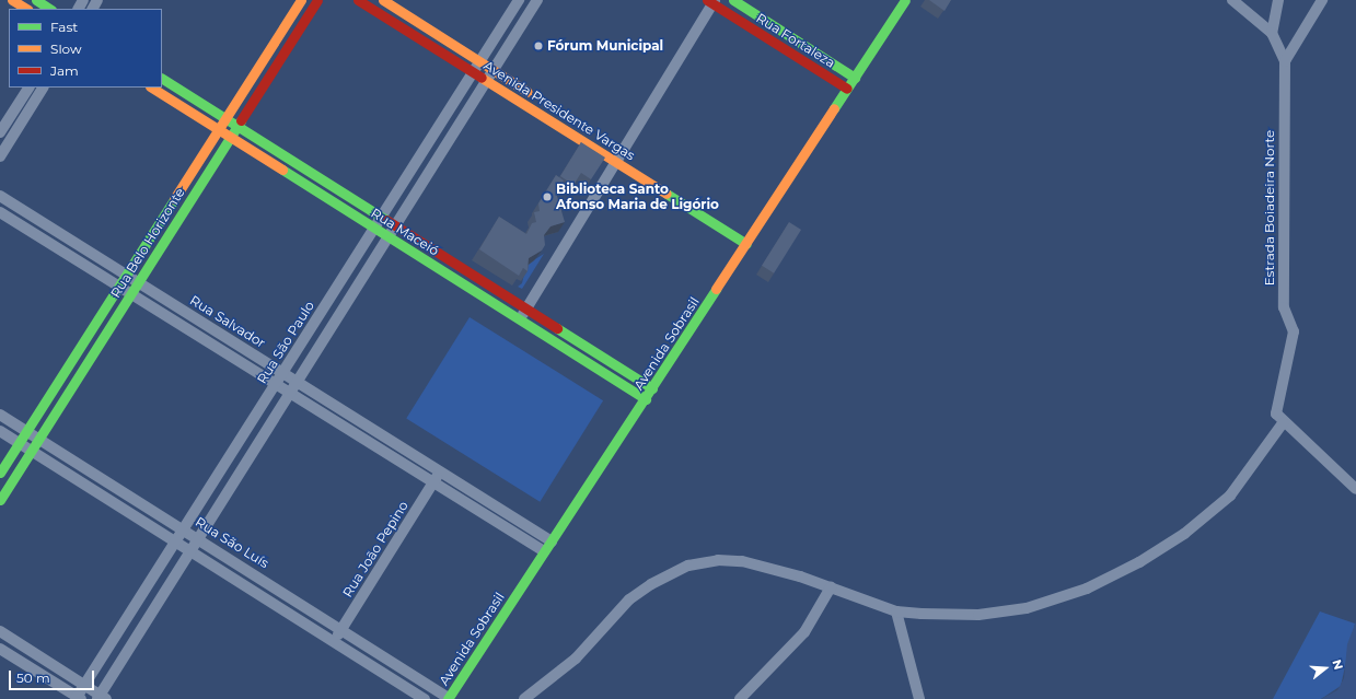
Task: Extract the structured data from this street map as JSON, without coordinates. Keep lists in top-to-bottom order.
{
  "streets": {
    "street": [
      "Rua Fortaleza",
      "Avenida Presidente Vargas",
      "Estrada Boiadeira Norte",
      "Rua Maceió",
      "Rua Belo Horizonte",
      "Rua Salvador",
      "Rua São Paulo",
      "Avenida Sobrasil",
      "Rua São Luís",
      "Rua João Pepino"
    ]
  },
  "crossings": [
    ["Rua Fortaleza", "Avenida Sobrasil"],
    ["Avenida Presidente Vargas", "Rua São Paulo"],
    ["Avenida Presidente Vargas", "Avenida Sobrasil"],
    ["Rua Maceió", "Rua Belo Horizonte"],
    ["Rua Maceió", "Rua São Paulo"],
    ["Rua Maceió", "Avenida Sobrasil"],
    ["Rua Belo Horizonte", "Rua Salvador"],
    ["Rua Belo Horizonte", "Rua São Luís"],
    ["Rua Salvador", "Rua São Paulo"],
    ["Rua Salvador", "Avenida Sobrasil"],
    ["Rua Salvador", "Rua João Pepino"],
    ["Rua São Paulo", "Rua São Luís"],
    ["Avenida Sobrasil", "Rua São Luís"],
    ["Rua São Luís", "Rua João Pepino"]
  ],
  "places": ["Fórum Municipal", "Biblioteca Santo Afonso Maria de Ligório"],
  "legend": ["Fast", "Slow", "Jam"],
  "scale_bar": "50 m",
  "north": "right"
}
